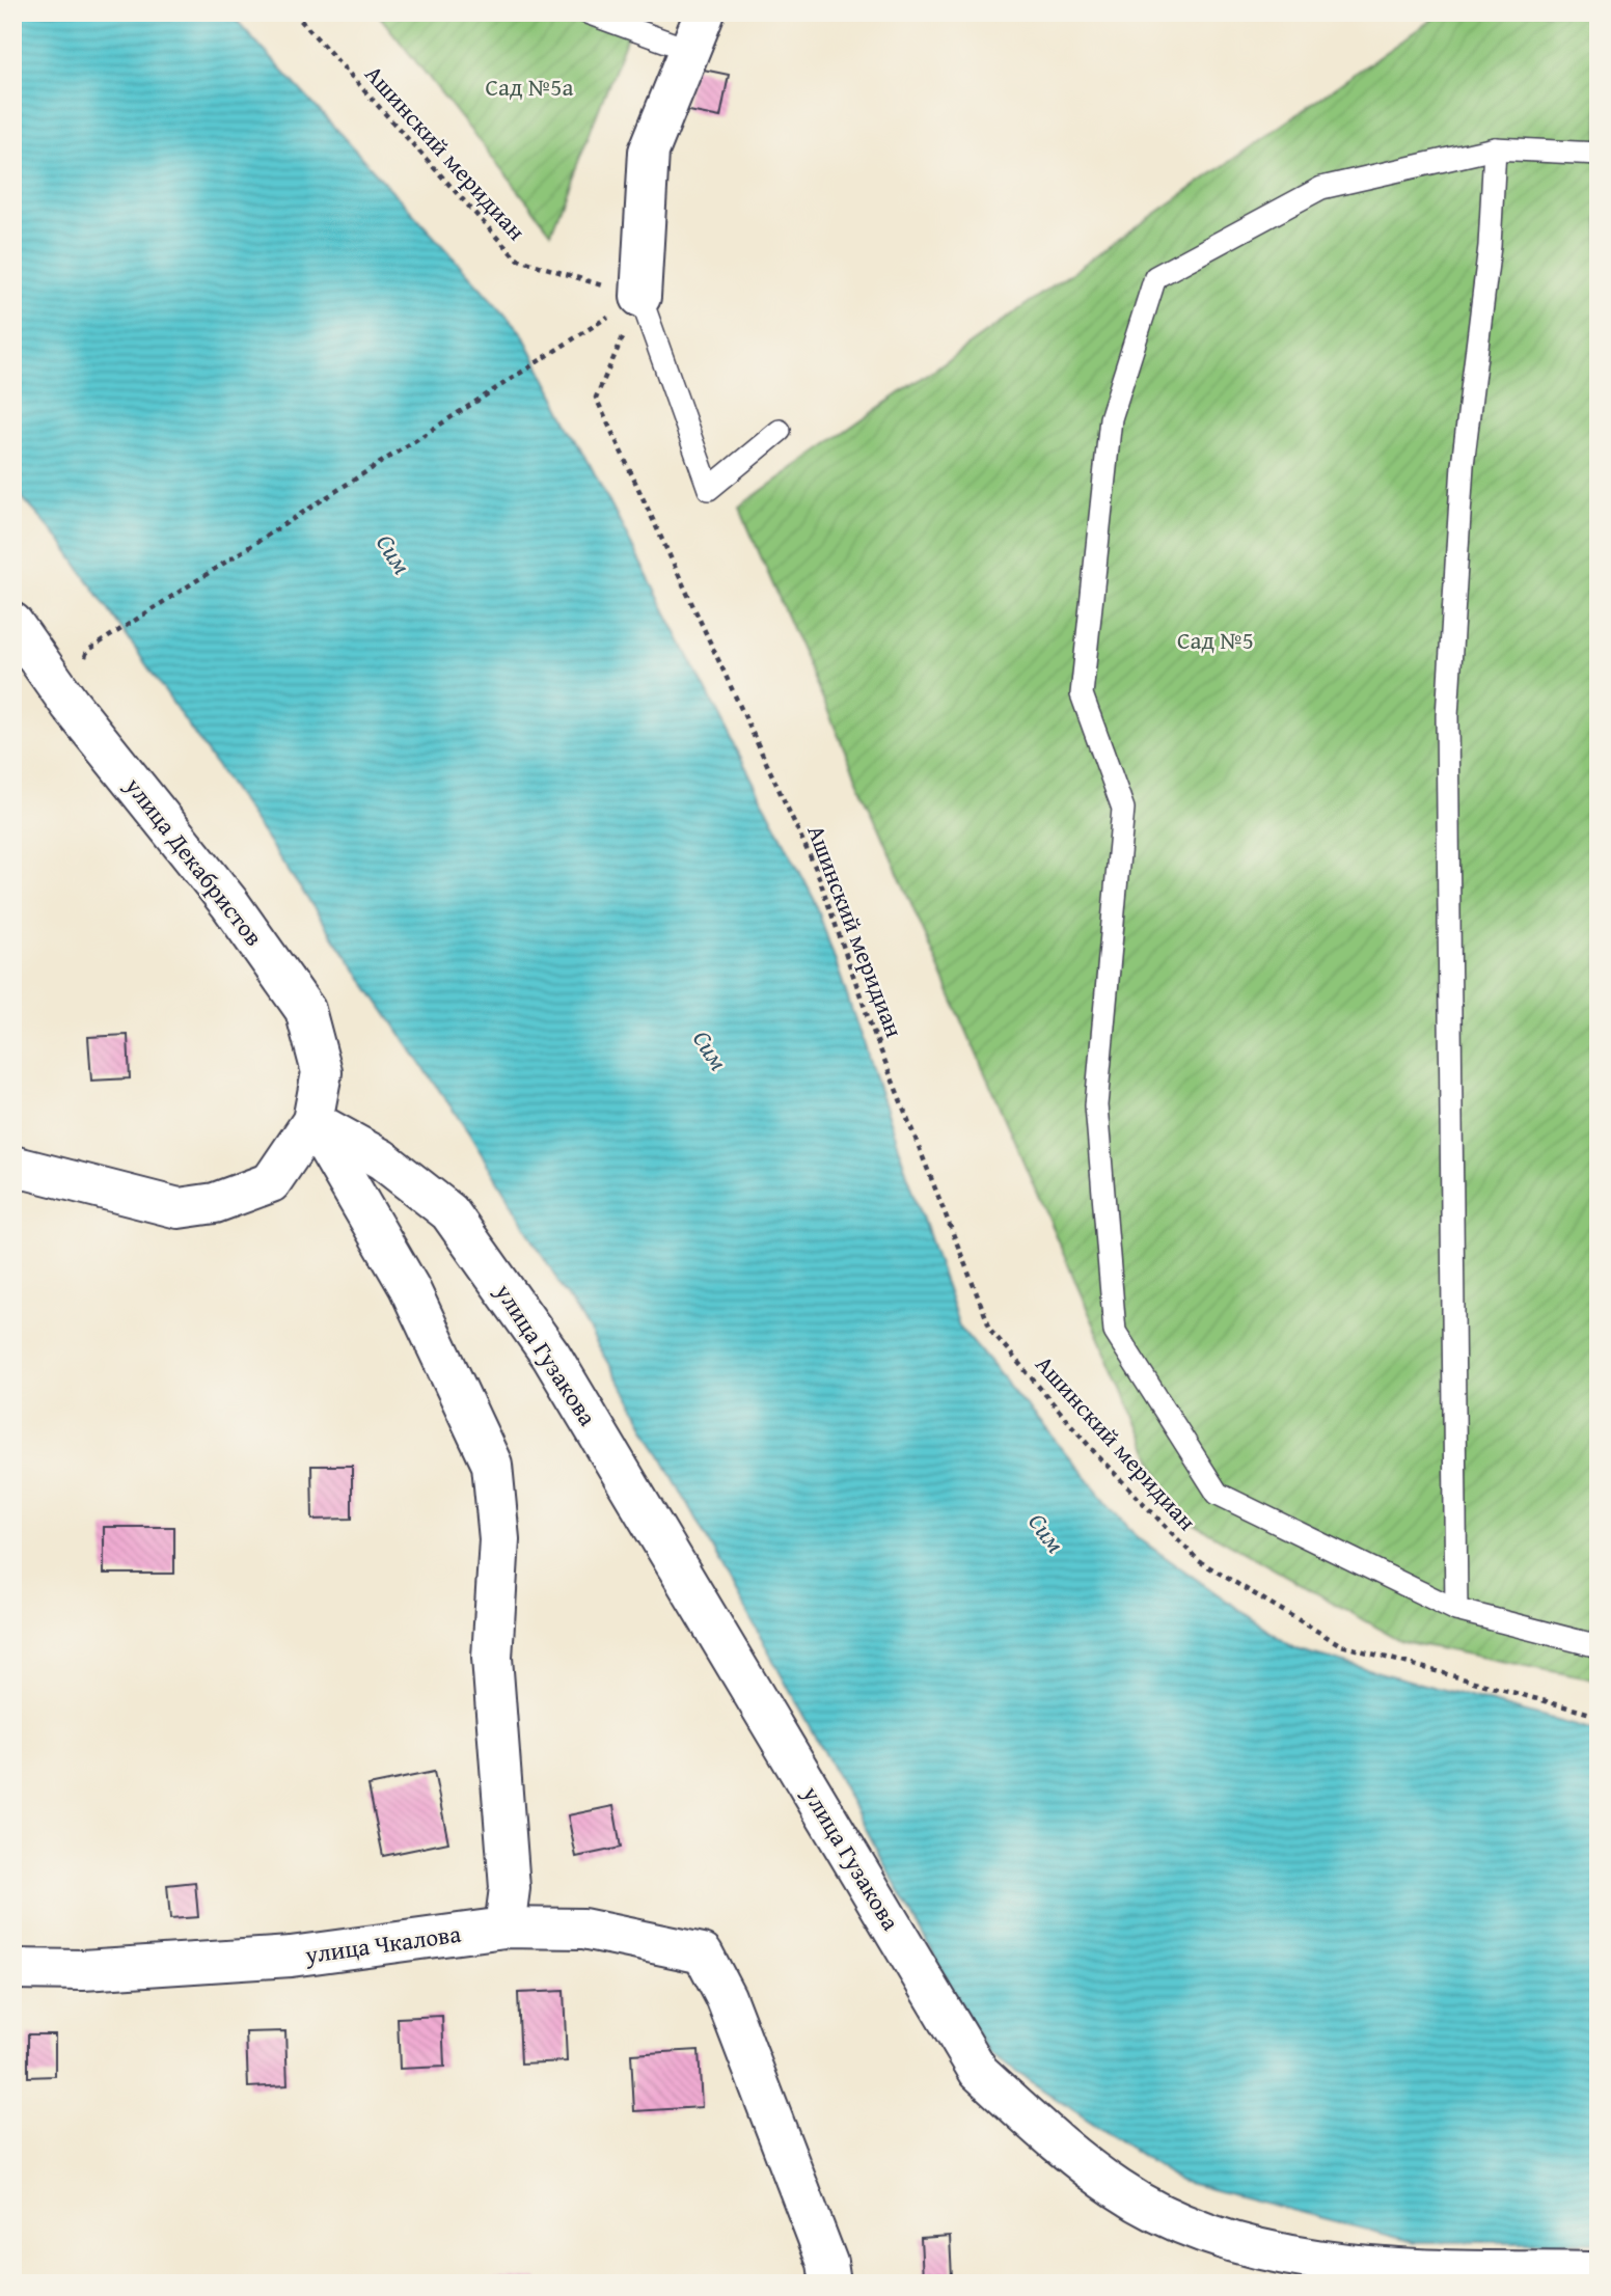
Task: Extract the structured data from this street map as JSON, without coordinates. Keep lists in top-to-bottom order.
{
  "streets": {
    "street": ["улица Декабристов", "улица Гузакова", "улица Чкалова"],
    "path": ["Ашинский меридиан"]
  },
  "crossings": [
    ["улица Декабристов", "улица Гузакова"]
  ],
  "water": ["Сим"],
  "parks": ["Сад №5а", "Сад №5"]
}
